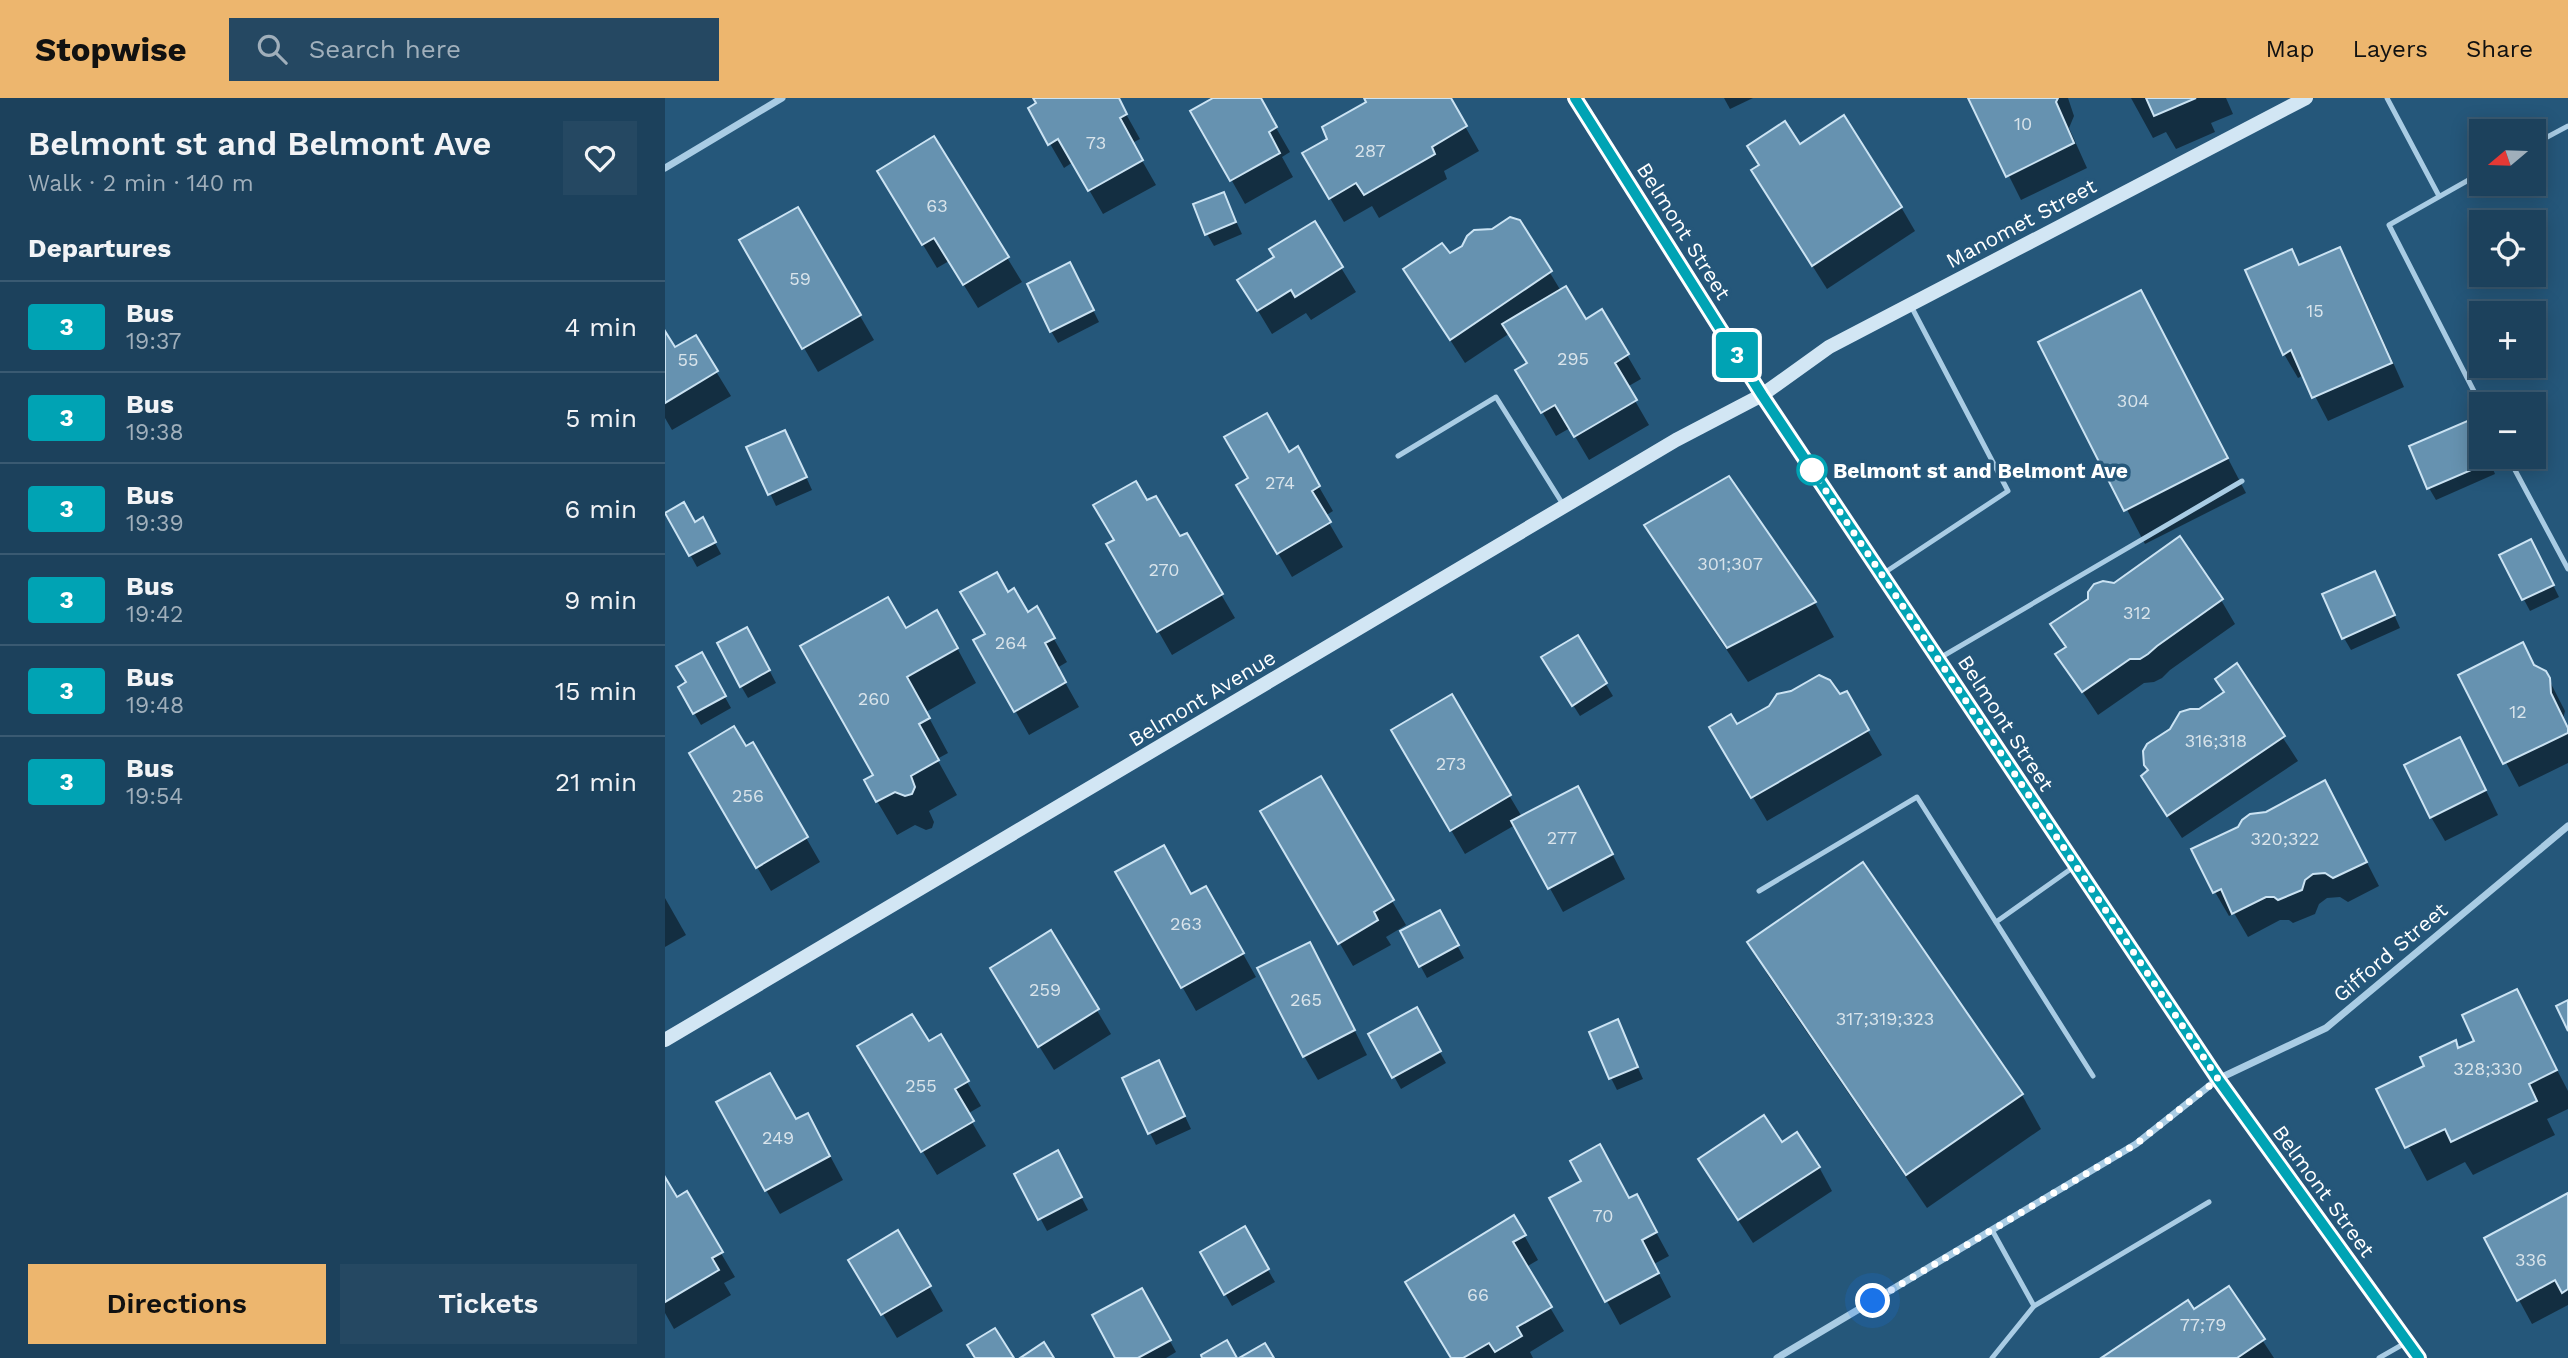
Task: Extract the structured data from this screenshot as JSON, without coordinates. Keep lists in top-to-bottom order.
{
  "streets": {
    "street": [
      "Manomet Street",
      "Belmont Street",
      "Belmont Avenue",
      "Gifford Street"
    ]
  },
  "crossings": [
    ["Manomet Street", "Belmont Street"],
    ["Manomet Street", "Belmont Avenue"],
    ["Belmont Street", "Belmont Avenue"],
    ["Belmont Street", "Gifford Street"]
  ],
  "places": ["Belmont st and Belmont Ave"],
  "lines": ["bus line 3"],
  "house_numbers": [
    "10",
    "73",
    "287",
    "63",
    "59",
    "15",
    "295",
    "55",
    "304",
    "274",
    "301;307",
    "270",
    "312",
    "264",
    "260",
    "12",
    "316;318",
    "273",
    "256",
    "277",
    "320;322",
    "263",
    "259",
    "265",
    "317;319;323",
    "328;330",
    "255",
    "249",
    "70",
    "336",
    "66",
    "77;79"
  ],
  "north": "left",
  "page": {
    "header": "Stopwise",
    "search": "Search here",
    "nav": ["Map", "Layers", "Share"],
    "heading": [
      ["Belmont st and Belmont Ave", "Walk · 2 min · 140 m"],
      "Departures"
    ],
    "on_map": "3",
    "map_buttons": ["+", "−"],
    "list": [
      {
        "mark": "3",
        "name": "Bus",
        "note": "19:37",
        "value": "4 min"
      },
      {
        "mark": "3",
        "name": "Bus",
        "note": "19:38",
        "value": "5 min"
      },
      {
        "mark": "3",
        "name": "Bus",
        "note": "19:39",
        "value": "6 min"
      },
      {
        "mark": "3",
        "name": "Bus",
        "note": "19:42",
        "value": "9 min"
      },
      {
        "mark": "3",
        "name": "Bus",
        "note": "19:48",
        "value": "15 min"
      },
      {
        "mark": "3",
        "name": "Bus",
        "note": "19:54",
        "value": "21 min"
      }
    ],
    "buttons": ["Directions", "Tickets"]
  }
}
